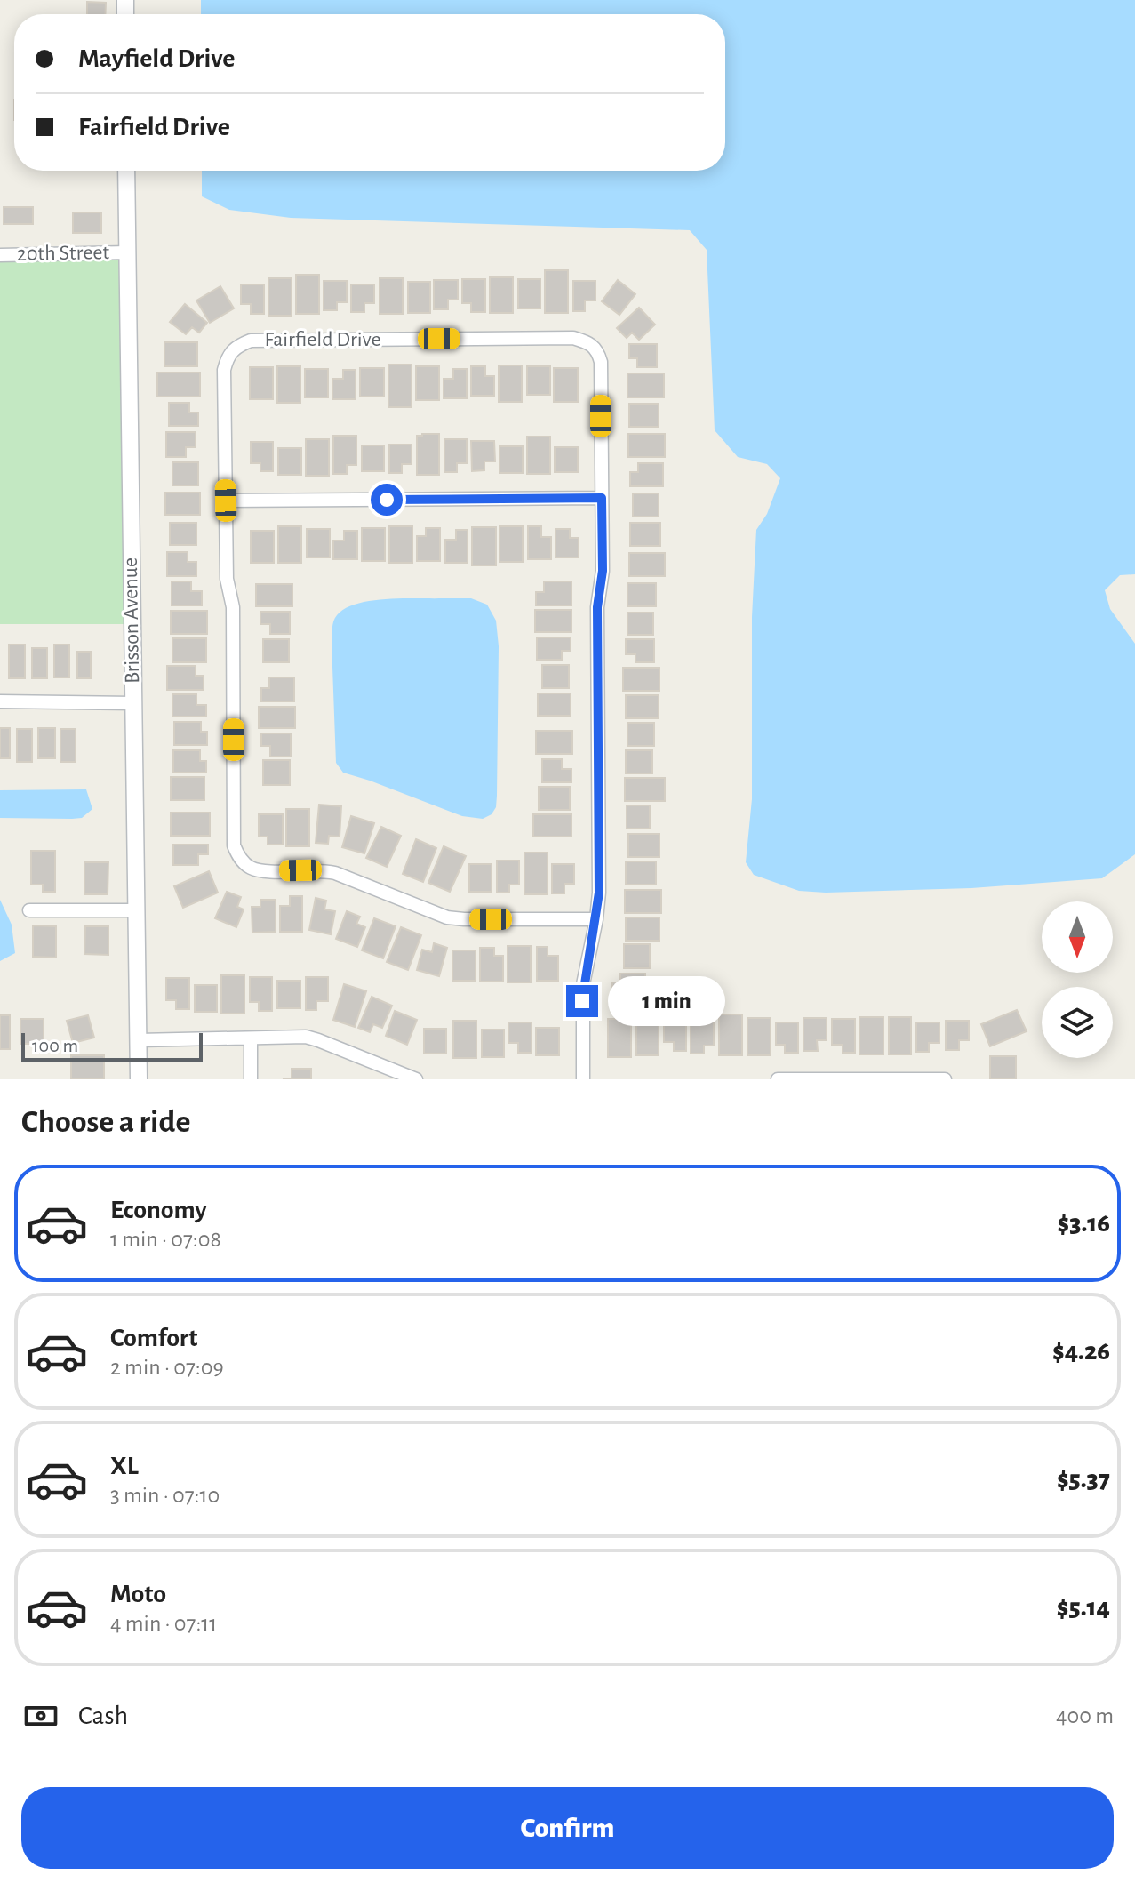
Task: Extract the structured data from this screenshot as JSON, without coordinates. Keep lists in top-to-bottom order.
{
  "streets": {
    "street": ["20th Street", "Fairfield Drive", "Brisson Avenue"]
  },
  "crossings": [
    ["20th Street", "Brisson Avenue"]
  ],
  "scale_bar": "100 m",
  "north": "bottom",
  "page": {
    "banner": ["Mayfield Drive", "Fairfield Drive"],
    "bubble": "1 min",
    "scale": "100 m",
    "heading": "Choose a ride",
    "list": [
      {
        "name": "Economy",
        "note": "1 min · 07:08",
        "value": "$3.16"
      },
      {
        "name": "Comfort",
        "note": "2 min · 07:09",
        "value": "$4.26"
      },
      {
        "name": "XL",
        "note": "3 min · 07:10",
        "value": "$5.37"
      },
      {
        "name": "Moto",
        "note": "4 min · 07:11",
        "value": "$5.14"
      }
    ],
    "pay": ["Cash", "400 m"],
    "buttons": "Confirm"
  }
}
